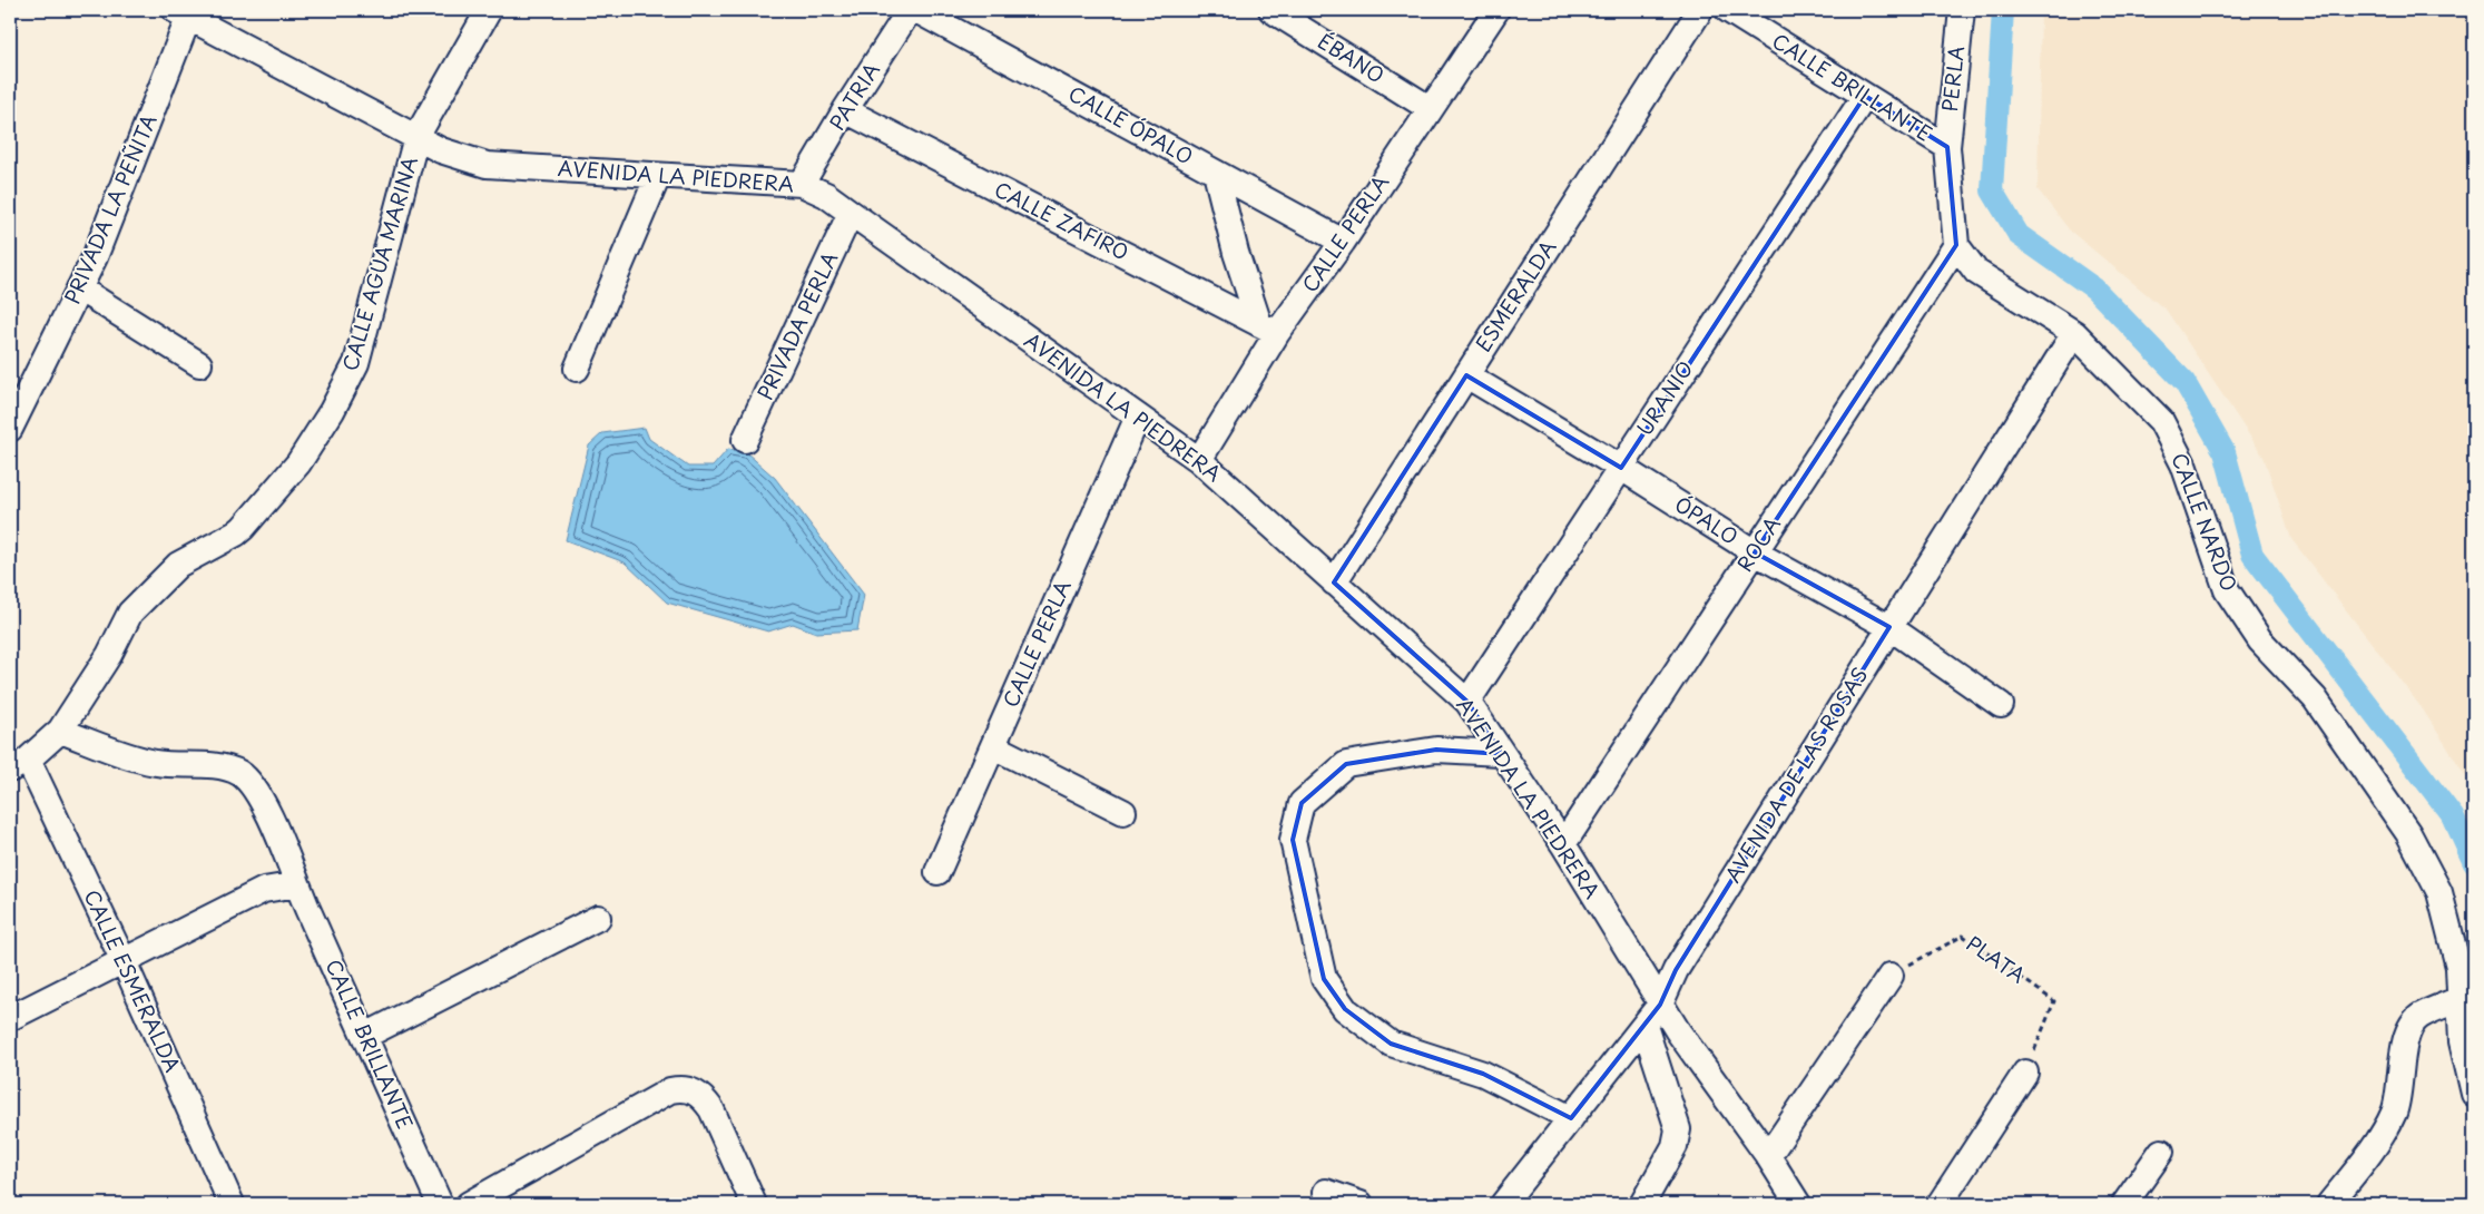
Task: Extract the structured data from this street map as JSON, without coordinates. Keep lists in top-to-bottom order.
{
  "streets": {
    "street": [
      "ÉBANO",
      "PERLA",
      "CALLE BRILLANTE",
      "PATRIA",
      "CALLE ÓPALO",
      "AVENIDA LA PIEDRERA",
      "PRIVADA LA PEÑITA",
      "CALLE ZAFIRO",
      "CALLE PERLA",
      "CALLE AGUA MARINA",
      "ESMERALDA",
      "PRIVADA PERLA",
      "URANIO",
      "ÓPALO",
      "CALLE NARDO",
      "ROCA",
      "AVENIDA DE LAS ROSAS",
      "CALLE ESMERALDA"
    ],
    "path": ["PLATA"]
  },
  "crossings": [
    ["ÉBANO", "CALLE PERLA"],
    ["PERLA", "CALLE BRILLANTE"],
    ["CALLE BRILLANTE", "CALLE AGUA MARINA"],
    ["CALLE BRILLANTE", "URANIO"],
    ["PATRIA", "AVENIDA LA PIEDRERA"],
    ["PATRIA", "CALLE ZAFIRO"],
    ["CALLE ÓPALO", "CALLE PERLA"],
    ["AVENIDA LA PIEDRERA", "PRIVADA LA PEÑITA"],
    ["AVENIDA LA PIEDRERA", "CALLE PERLA"],
    ["AVENIDA LA PIEDRERA", "CALLE AGUA MARINA"],
    ["AVENIDA LA PIEDRERA", "ESMERALDA"],
    ["AVENIDA LA PIEDRERA", "PRIVADA PERLA"],
    ["AVENIDA LA PIEDRERA", "URANIO"],
    ["AVENIDA LA PIEDRERA", "ROCA"],
    ["AVENIDA LA PIEDRERA", "AVENIDA DE LAS ROSAS"],
    ["CALLE ZAFIRO", "CALLE PERLA"],
    ["CALLE AGUA MARINA", "CALLE ESMERALDA"],
    ["ESMERALDA", "ÓPALO"],
    ["URANIO", "ÓPALO"],
    ["ÓPALO", "ROCA"],
    ["ÓPALO", "AVENIDA DE LAS ROSAS"],
    ["CALLE NARDO", "ROCA"],
    ["CALLE NARDO", "AVENIDA DE LAS ROSAS"]
  ]
}
